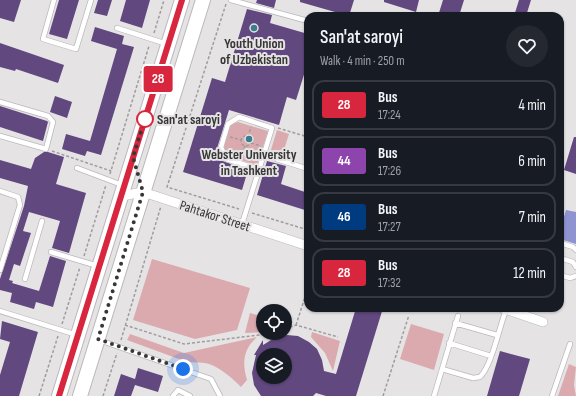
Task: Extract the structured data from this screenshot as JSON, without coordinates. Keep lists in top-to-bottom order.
{
  "streets": {
    "street": ["Pahtakor Street"]
  },
  "places": ["Youth Union of Uzbekistan", "San'at saroyi", "Webster University in Tashkent"],
  "lines": ["bus line 28"],
  "page": {
    "on_map": "28",
    "heading": ["San'at saroyi", "Walk · 4 min · 250 m"],
    "list": [
      {
        "mark": "28",
        "name": "Bus",
        "note": "17:24",
        "value": "4 min"
      },
      {
        "mark": "44",
        "name": "Bus",
        "note": "17:26",
        "value": "6 min"
      },
      {
        "mark": "46",
        "name": "Bus",
        "note": "17:27",
        "value": "7 min"
      },
      {
        "mark": "28",
        "name": "Bus",
        "note": "17:32",
        "value": "12 min"
      }
    ]
  }
}
